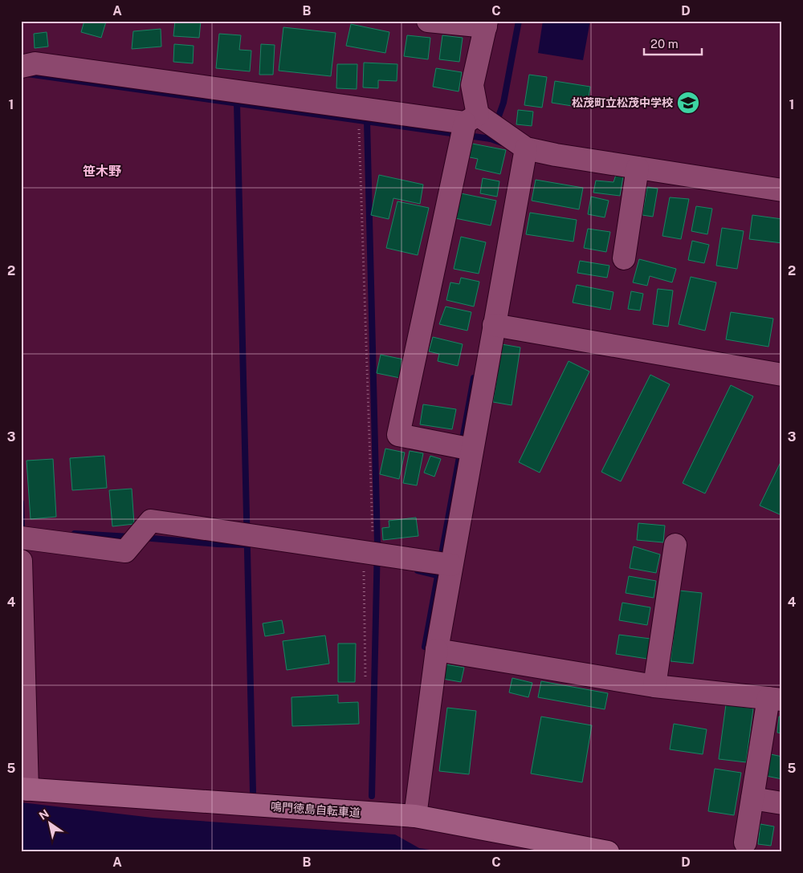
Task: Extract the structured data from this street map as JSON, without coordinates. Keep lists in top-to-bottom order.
{
  "streets": {
    "main road": ["鳴門徳島自転車道"]
  },
  "districts": ["笹木野"],
  "places": {
    "school or university": ["松茂町立松茂中学校"]
  },
  "scale_bar": "20 m",
  "north": "top left",
  "grid": {
    "columns": [
      "A",
      "B",
      "C",
      "D"
    ],
    "rows": [
      "1",
      "2",
      "3",
      "4",
      "5"
    ]
  }
}
